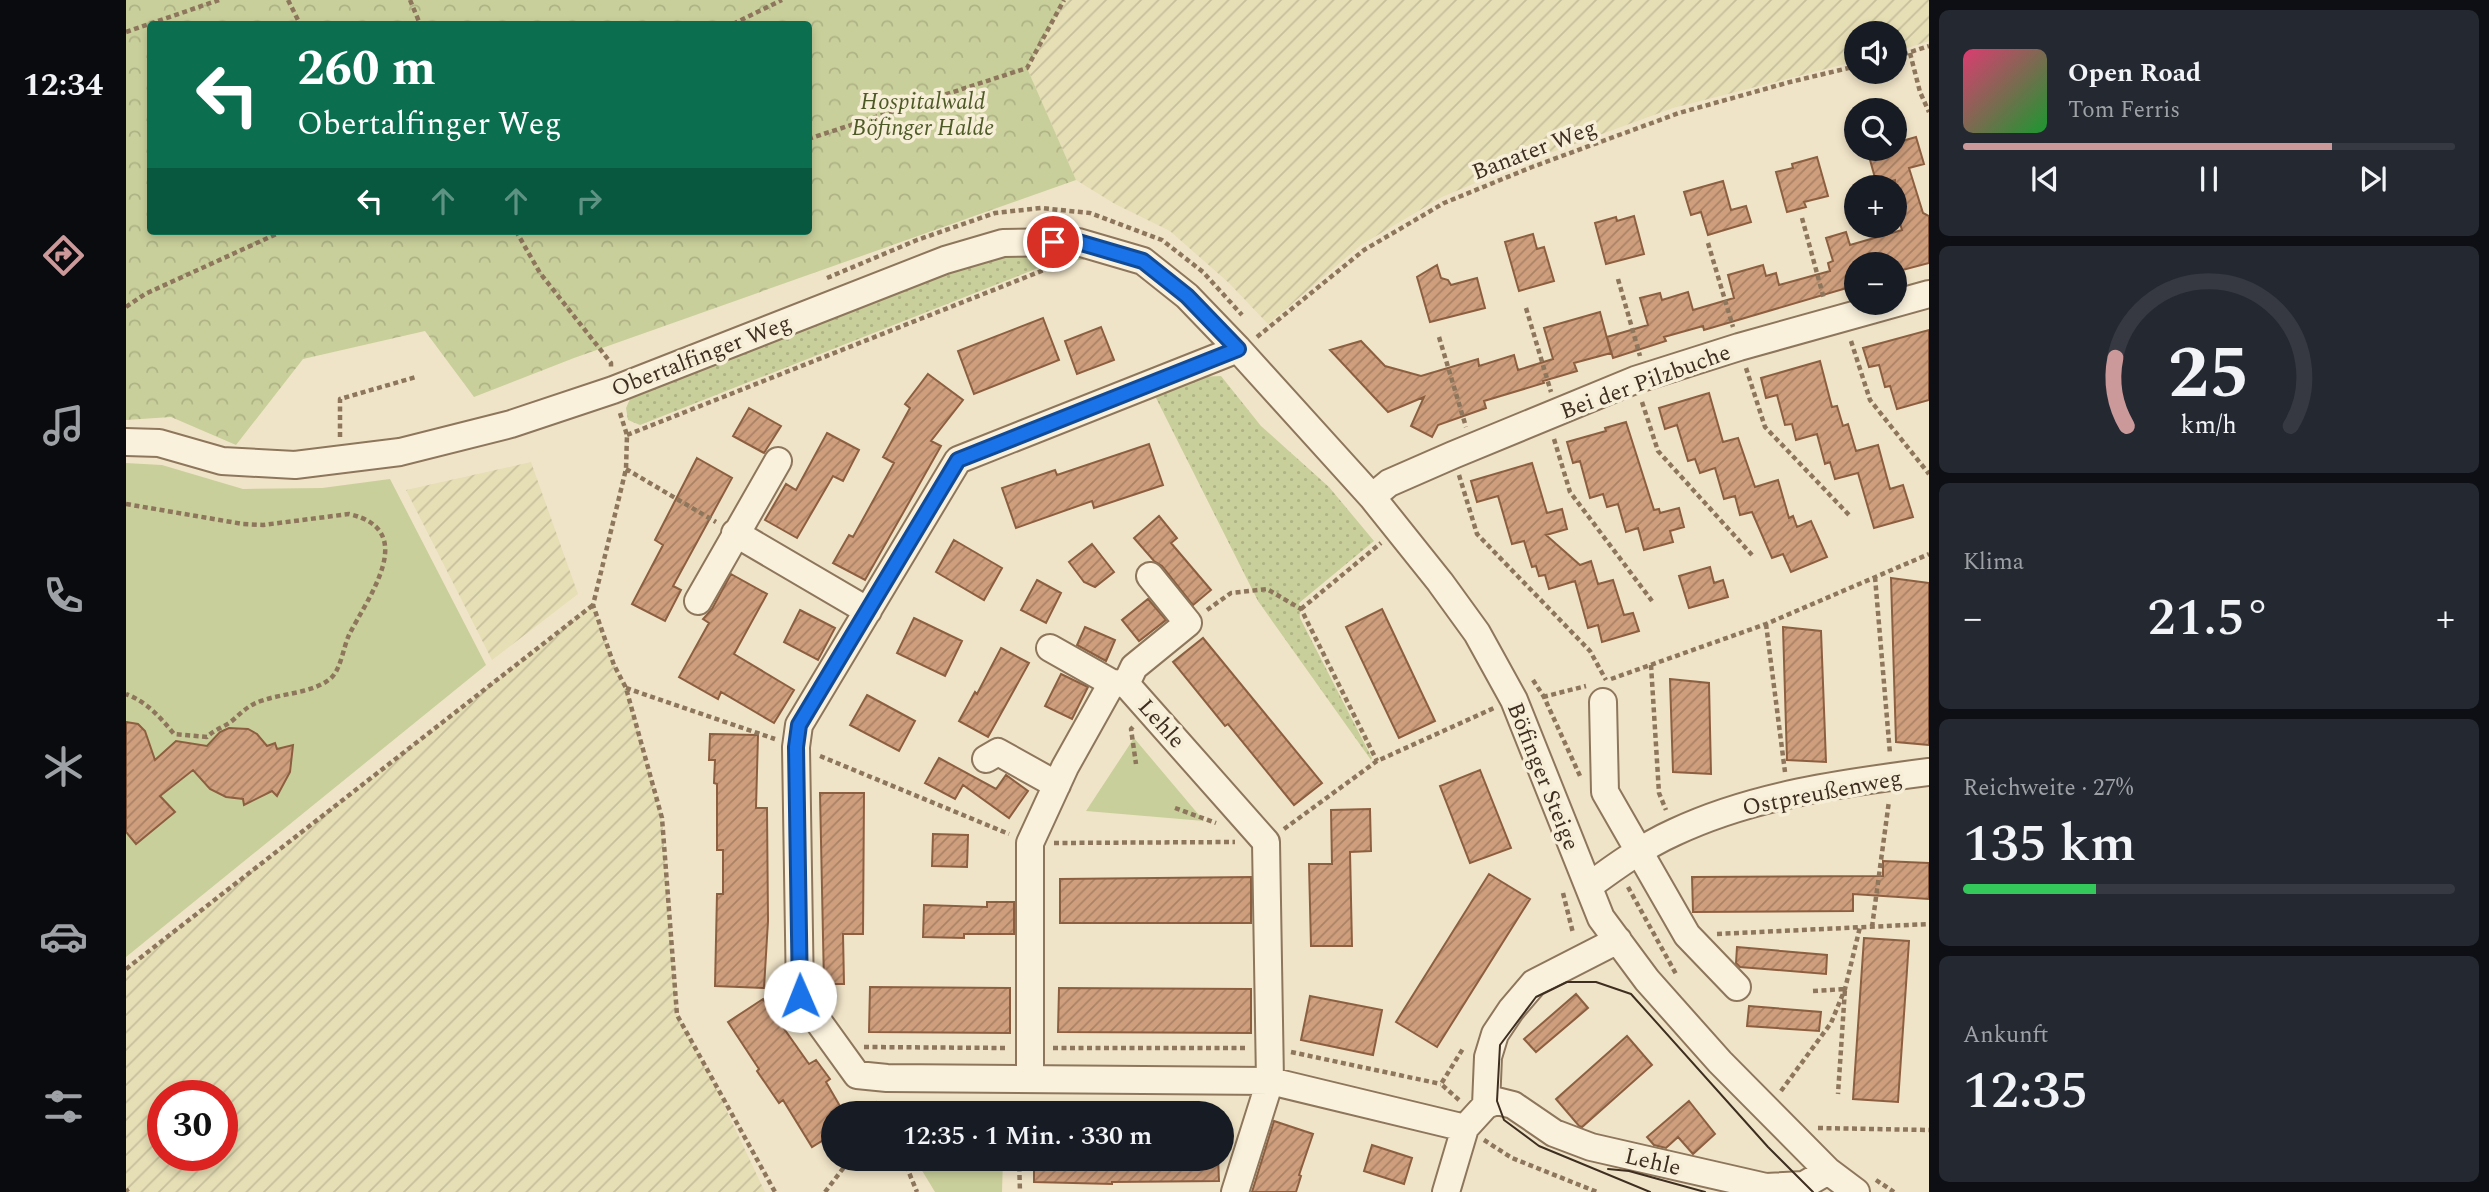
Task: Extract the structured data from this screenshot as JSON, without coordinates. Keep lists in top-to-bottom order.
{
  "streets": {
    "street": [
      "Obertalfinger Weg",
      "Bei der Pilzbuche",
      "Lehle",
      "Böfinger Steige",
      "Ostpreußenweg"
    ],
    "path": ["Banater Weg"]
  },
  "crossings": [
    ["Banater Weg", "Obertalfinger Weg"],
    ["Banater Weg", "Böfinger Steige"],
    ["Obertalfinger Weg", "Böfinger Steige"],
    ["Bei der Pilzbuche", "Böfinger Steige"],
    ["Lehle", "Böfinger Steige"],
    ["Böfinger Steige", "Ostpreußenweg"]
  ],
  "parks": ["Hospitalwald Böfinger Halde"],
  "page": {
    "tabs": "12:34",
    "map_buttons": ["+", "−"],
    "turn": ["260 m", "Obertalfinger Weg"],
    "song": ["Open Road", "Tom Ferris"],
    "tile": [
      "Klima",
      ["Reichweite · 27%", "135 km"],
      ["Ankunft", "12:35"]
    ],
    "heat": ["−", "21.5°", "+"],
    "limit": "30",
    "trip": "12:35 · 1 Min. · 330 m",
    "gauge": ["25", "km/h"]
  }
}
